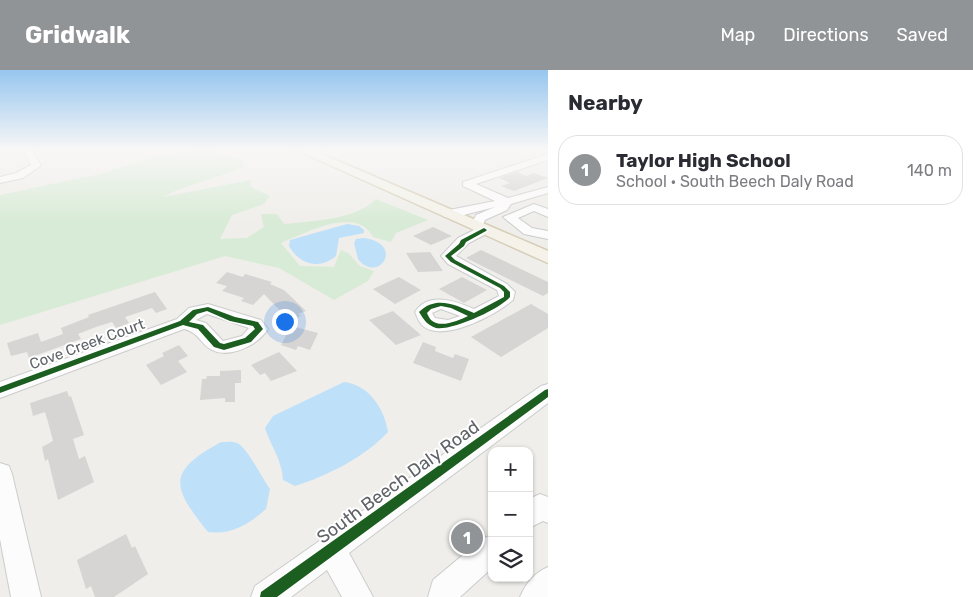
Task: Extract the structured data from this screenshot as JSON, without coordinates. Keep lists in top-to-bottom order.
{
  "streets": {
    "street": ["Cove Creek Court", "South Beech Daly Road"]
  },
  "page": {
    "header": "Gridwalk",
    "nav": ["Map", "Directions", "Saved"],
    "heading": "Nearby",
    "list": [
      {
        "mark": "1",
        "name": "Taylor High School",
        "note": "School · South Beech Daly Road",
        "value": "140 m"
      }
    ],
    "map_buttons": ["+", "−"],
    "pins": "1"
  }
}
